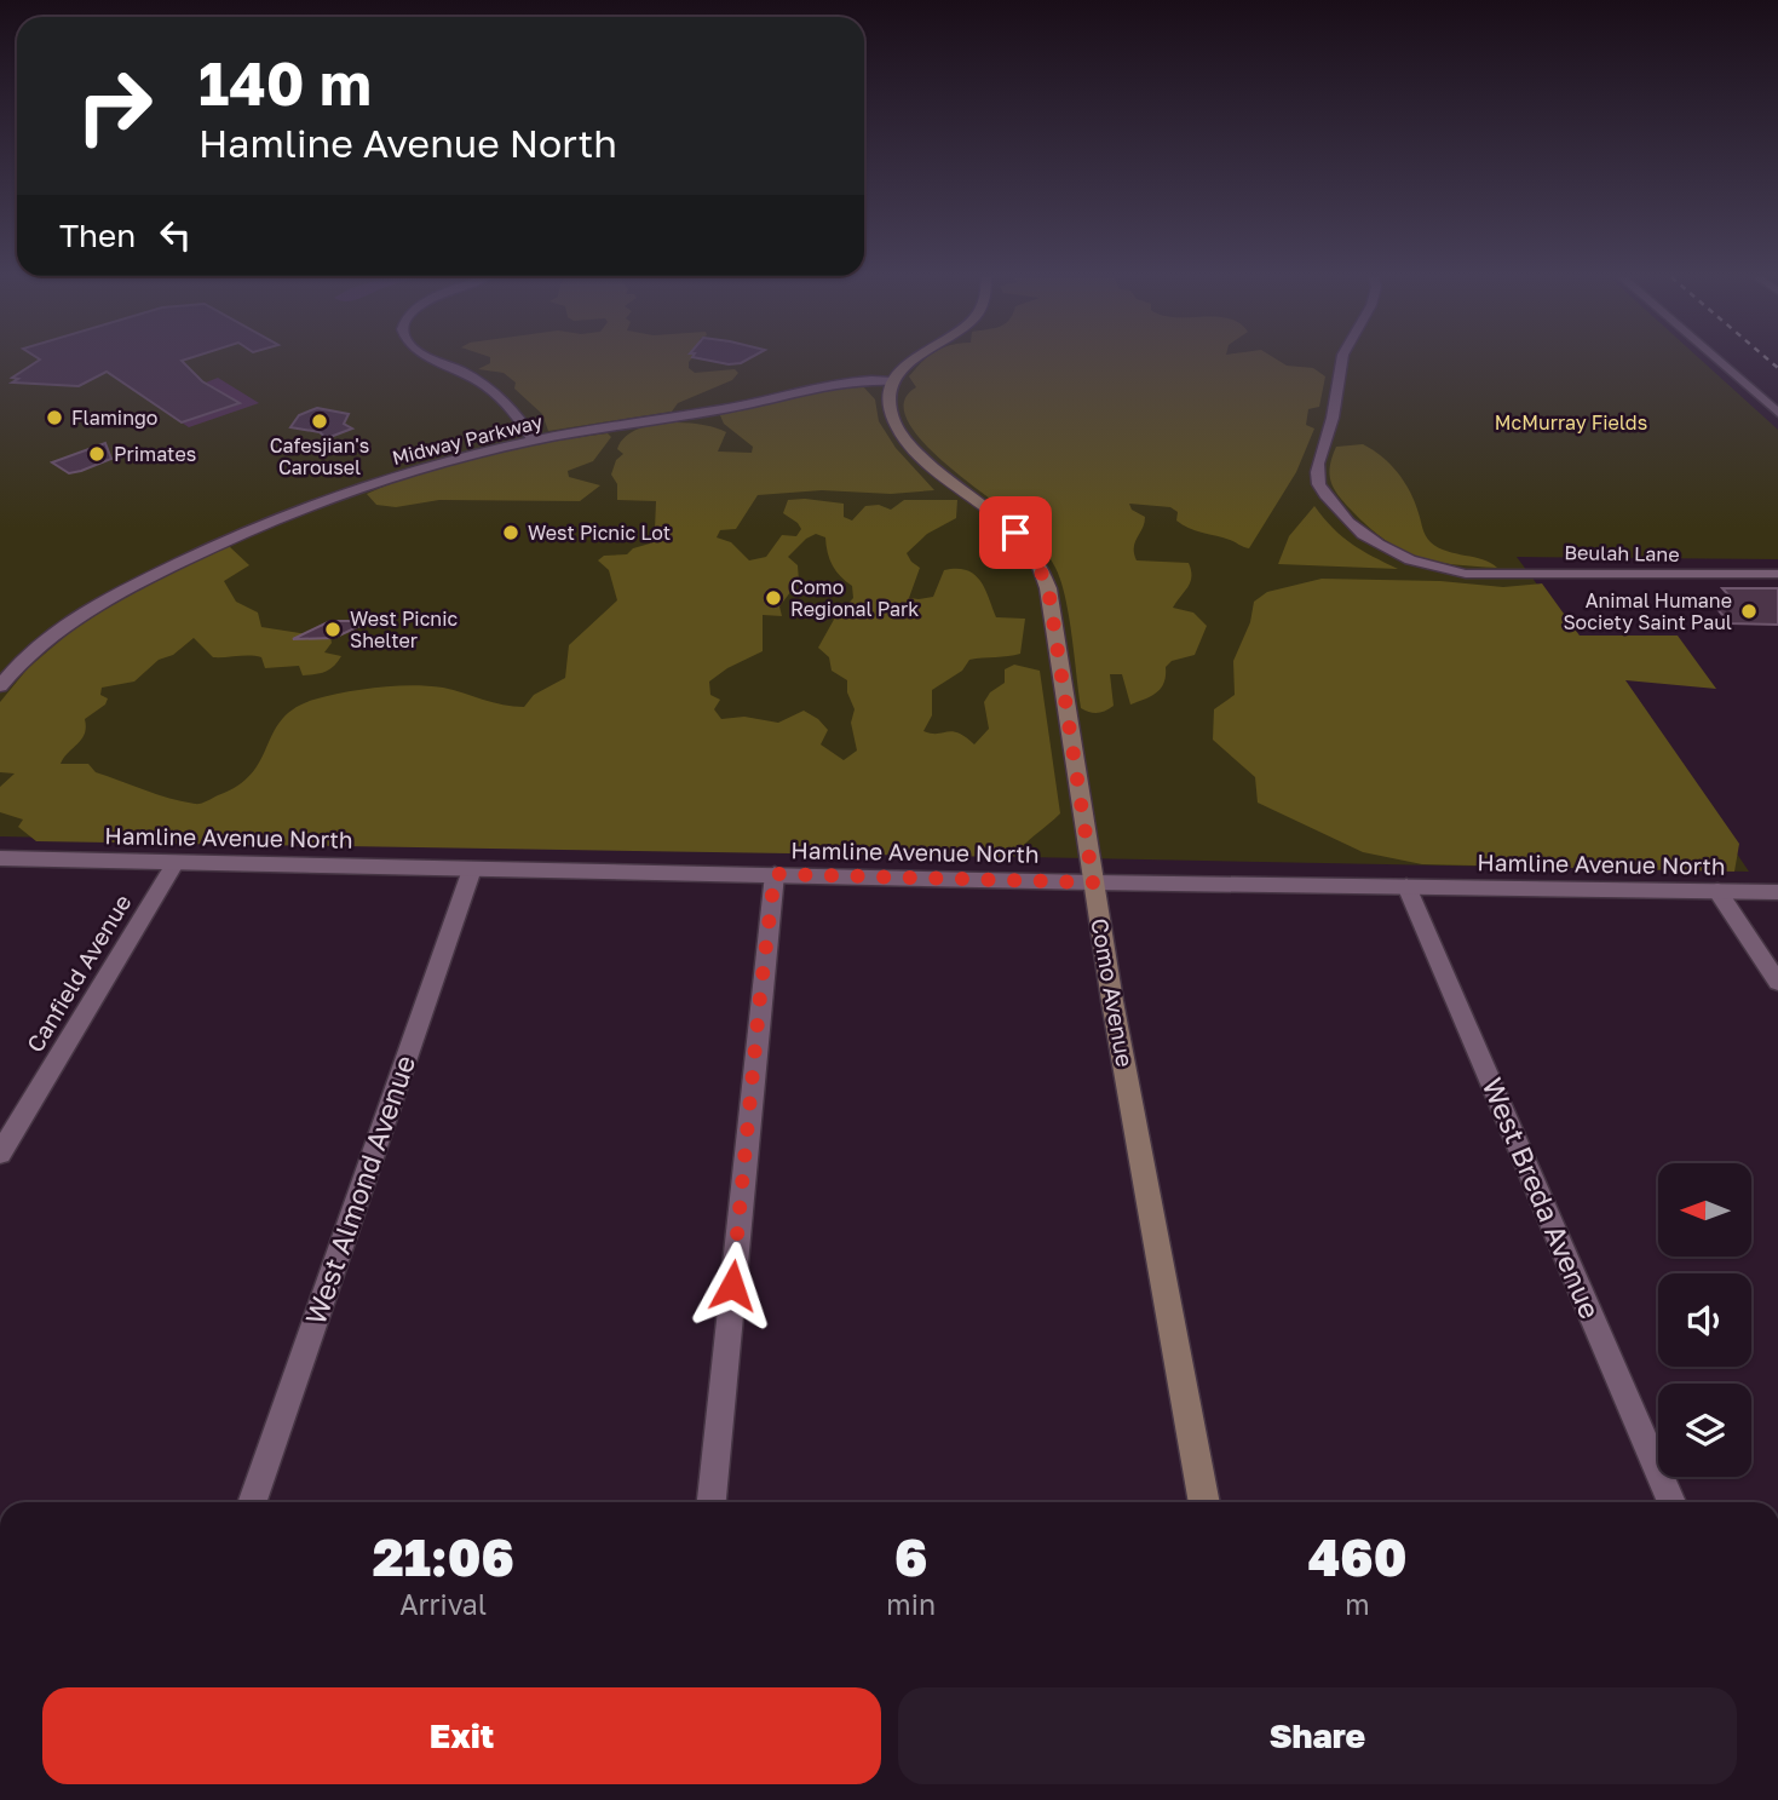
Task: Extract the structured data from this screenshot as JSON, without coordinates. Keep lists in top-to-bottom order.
{
  "streets": {
    "main road": ["Como Avenue"],
    "street": [
      "Midway Parkway",
      "Beulah Lane",
      "Hamline Avenue North",
      "Canfield Avenue",
      "West Almond Avenue",
      "West Breda Avenue"
    ]
  },
  "crossings": [
    ["Midway Parkway", "Como Avenue"],
    ["Hamline Avenue North", "Canfield Avenue"],
    ["Hamline Avenue North", "Como Avenue"],
    ["Hamline Avenue North", "West Almond Avenue"],
    ["Hamline Avenue North", "West Breda Avenue"]
  ],
  "parks": ["McMurray Fields"],
  "places": [
    "Flamingo",
    "Cafesjian's Carousel",
    "Primates",
    "West Picnic Lot",
    "Como Regional Park",
    "Animal Humane Society Saint Paul",
    "West Picnic Shelter"
  ],
  "north": "left",
  "page": {
    "turn": ["140 m", "Hamline Avenue North"],
    "then": "Then",
    "eta": [
      "21:06",
      "Arrival",
      "6",
      "min",
      "460",
      "m"
    ],
    "buttons": ["Exit", "Share"]
  }
}
